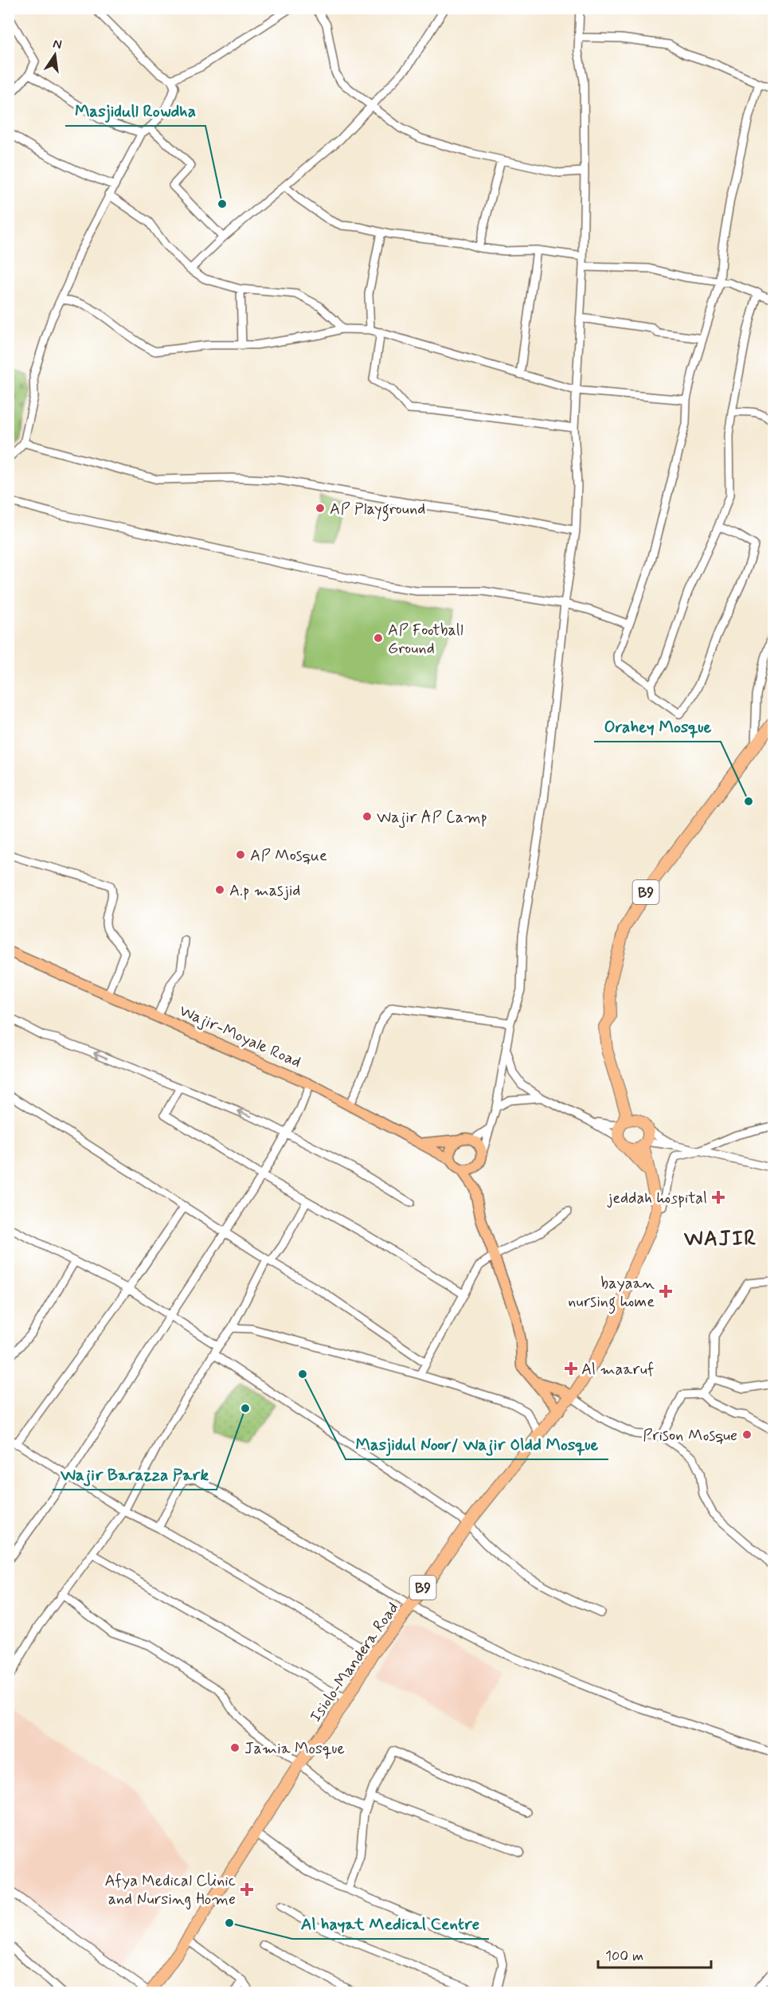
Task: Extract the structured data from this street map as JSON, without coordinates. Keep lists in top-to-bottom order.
{
  "streets": {
    "highway": ["B9", "Isiolo-Mandera Road"],
    "main road": ["Wajir-Moyale Road"]
  },
  "crossings": [
    ["B9", "Isiolo-Mandera Road"]
  ],
  "districts": ["WAJIR"],
  "places": {
    "other": [
      "Masjidull Rowdha",
      "AP Playground",
      "AP Football Ground",
      "Orahey Mosque",
      "Wajir AP Camp",
      "AP Mosque",
      "A.p masjid",
      "Masjidul Noor/ Wajir Oldd Mosque",
      "Wajir Barazza Park",
      "Prison Mosque",
      "Jamia Mosque",
      "Al hayat Medical Centre"
    ],
    "health": [
      "jeddah hospital",
      "bayaan nursing home",
      "Al maaruf",
      "Afya Medical Clinic and Nursing Home"
    ]
  },
  "scale_bar": "100 m",
  "north": "top"
}
